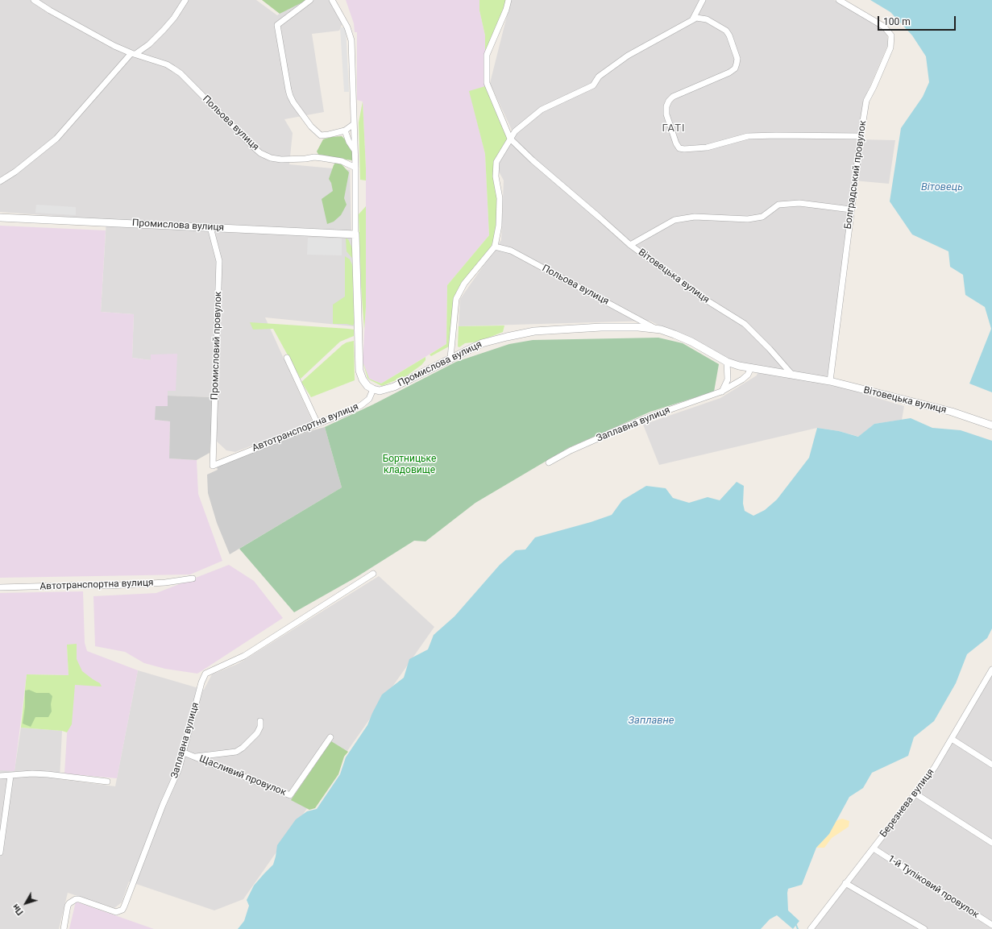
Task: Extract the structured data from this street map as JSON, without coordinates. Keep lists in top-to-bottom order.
{
  "streets": {
    "street": [
      "Польова вулиця",
      "Болградський провулок",
      "Промислова вулиця",
      "Вітовецька вулиця",
      "Промисловий провулок",
      "Заплавна вулиця",
      "Автотранспортна вулиця",
      "Щасливий провулок",
      "Березнева вулиця",
      "1-й Тупіковий провулок"
    ]
  },
  "crossings": [
    ["Польова вулиця", "Промислова вулиця"],
    ["Болградський провулок", "Вітовецька вулиця"],
    ["Промислова вулиця", "Вітовецька вулиця"],
    ["Промислова вулиця", "Промисловий провулок"],
    ["Промислова вулиця", "Заплавна вулиця"],
    ["Промислова вулиця", "Автотранспортна вулиця"],
    ["Промисловий провулок", "Автотранспортна вулиця"],
    ["Заплавна вулиця", "Щасливий провулок"],
    ["Березнева вулиця", "1-й Тупіковий провулок"]
  ],
  "districts": ["ГАТІ"],
  "water": ["Вітовець", "Заплавне"],
  "parks": ["Бортницьке кладовище"],
  "scale_bar": "100 m",
  "north": "bottom left"
}
